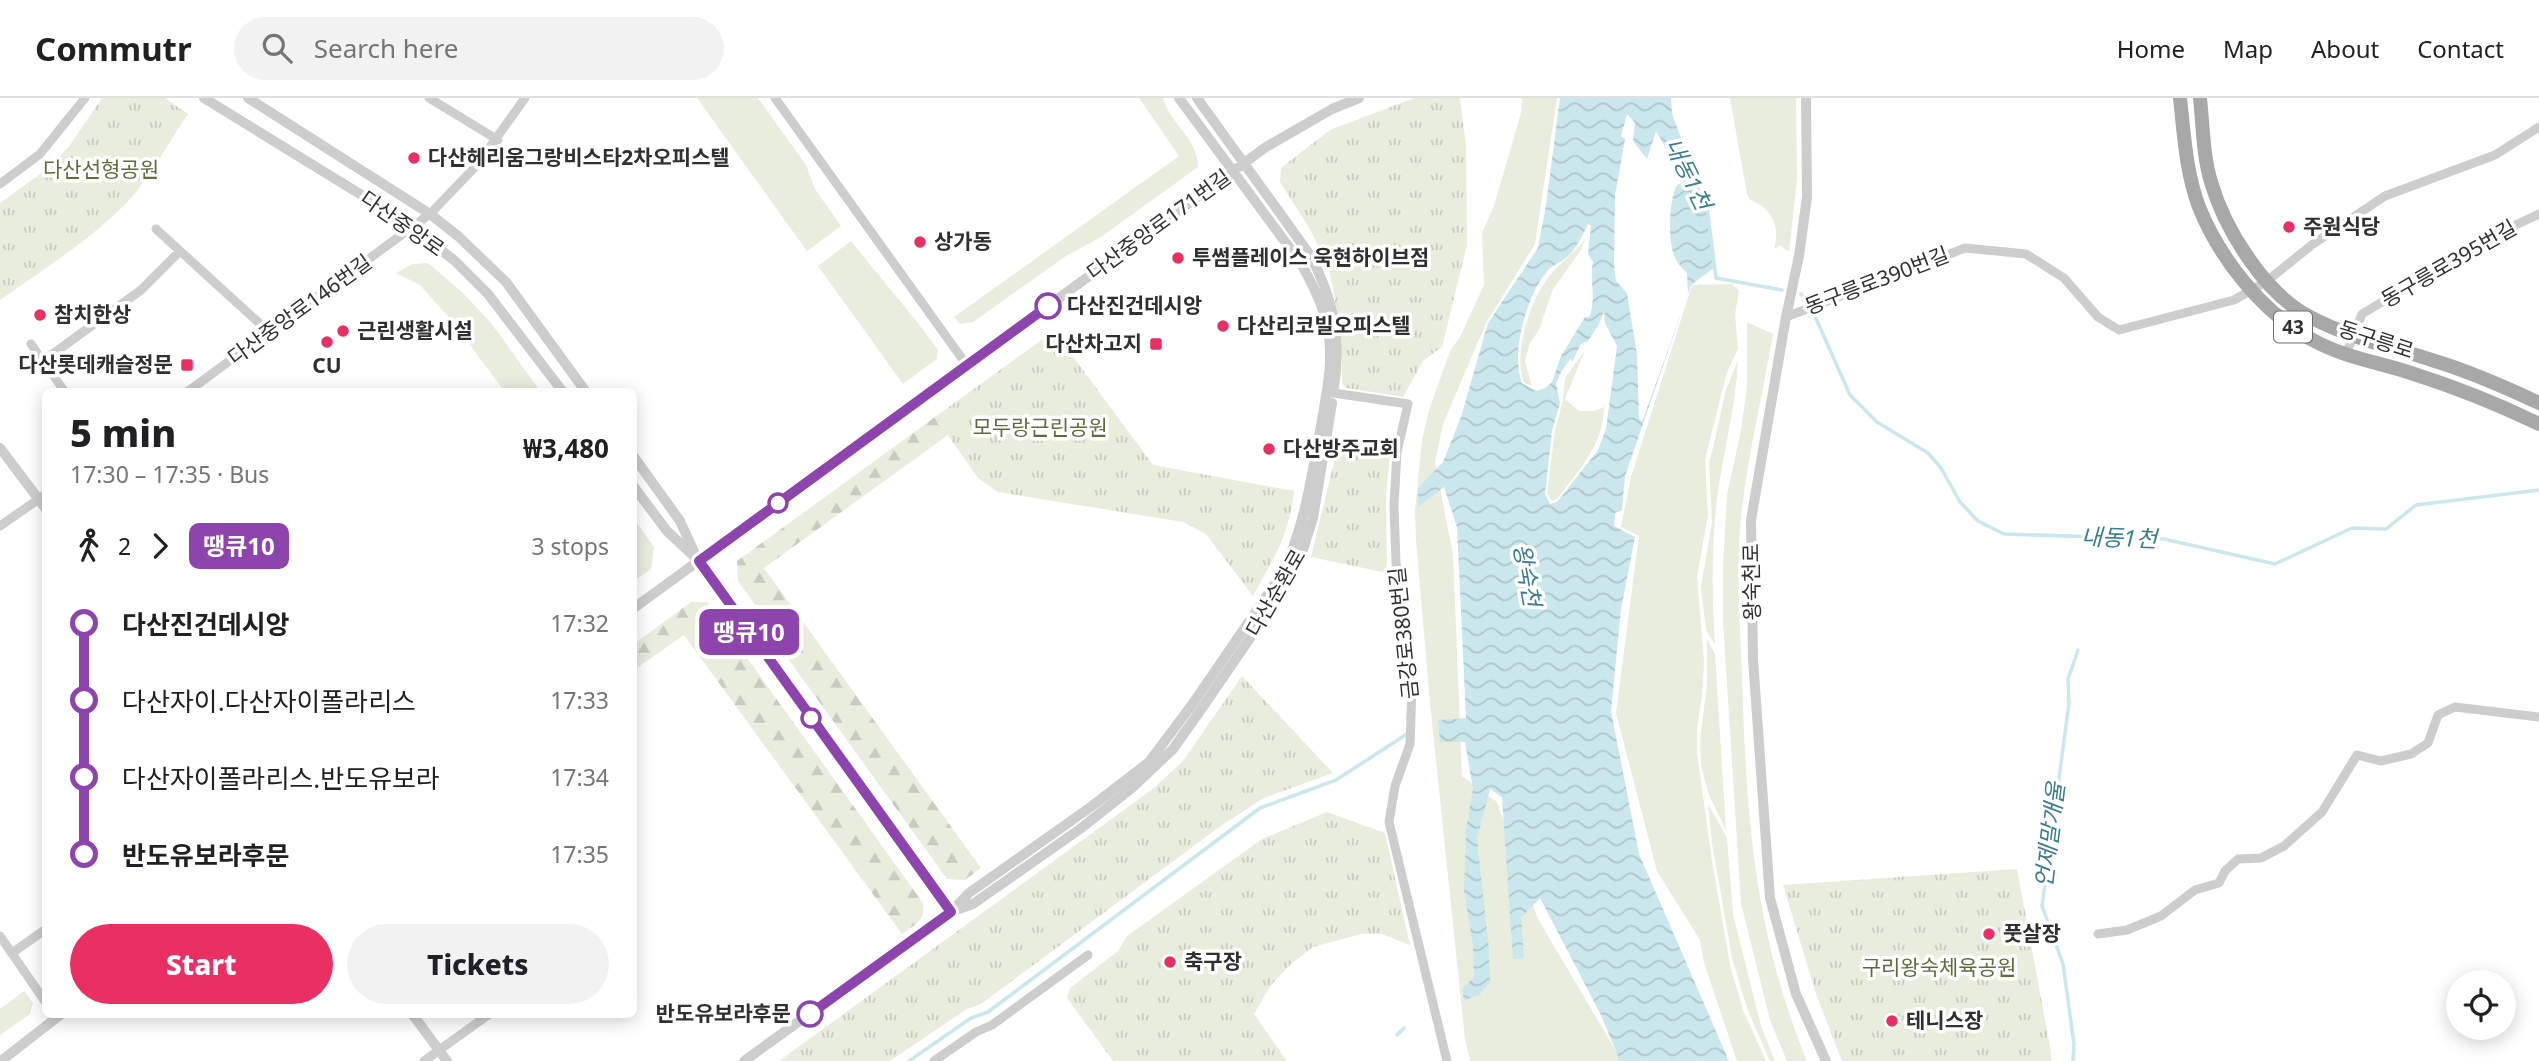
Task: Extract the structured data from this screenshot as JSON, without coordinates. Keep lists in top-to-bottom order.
{
  "streets": {
    "main road": ["43", "동구릉로"],
    "street": [
      "다산중앙로",
      "다산중앙로171번길",
      "동구릉로395번길",
      "동구릉로390번길",
      "다산중앙로146번길",
      "왕숙천로",
      "다산순환로",
      "금강로380번길"
    ]
  },
  "crossings": [
    ["다산중앙로", "다산중앙로146번길"],
    ["다산중앙로171번길", "다산순환로"],
    ["동구릉로395번길", "동구릉로"],
    ["동구릉로390번길", "동구릉로"],
    ["동구릉로390번길", "왕숙천로"],
    ["다산순환로", "금강로380번길"]
  ],
  "water": ["내동1천", "왕숙천", "언제말개울"],
  "parks": ["다산선형공원", "모두랑근린공원", "구리왕숙체육공원"],
  "places": {
    "other": [
      "다산헤리움그랑비스타2차오피스텔",
      "주원식당",
      "상가동",
      "투썸플레이스 욱현하이브점",
      "다산진건데시앙",
      "참치한상",
      "다산리코빌오피스텔",
      "근린생활시설",
      "CU",
      "다산방주교회",
      "풋살장",
      "축구장",
      "반도유보라후문",
      "테니스장"
    ],
    "transit": ["다산차고지", "다산롯데캐슬정문"]
  },
  "lines": ["bus line 땡큐10"],
  "page": {
    "header": "Commutr",
    "search": "Search here",
    "nav": [
      "Home",
      "Map",
      "About",
      "Contact"
    ],
    "on_map": "땡큐10",
    "heading": ["5 min", "17:30 – 17:35 · Bus", "₩3,480"],
    "legs": ["2", "땡큐10", "3 stops"],
    "list": [
      {
        "name": "다산진건데시앙",
        "value": "17:32"
      },
      {
        "name": "다산자이.다산자이폴라리스",
        "value": "17:33"
      },
      {
        "name": "다산자이폴라리스.반도유보라",
        "value": "17:34"
      },
      {
        "name": "반도유보라후문",
        "value": "17:35"
      }
    ],
    "buttons": ["Start", "Tickets"]
  }
}
